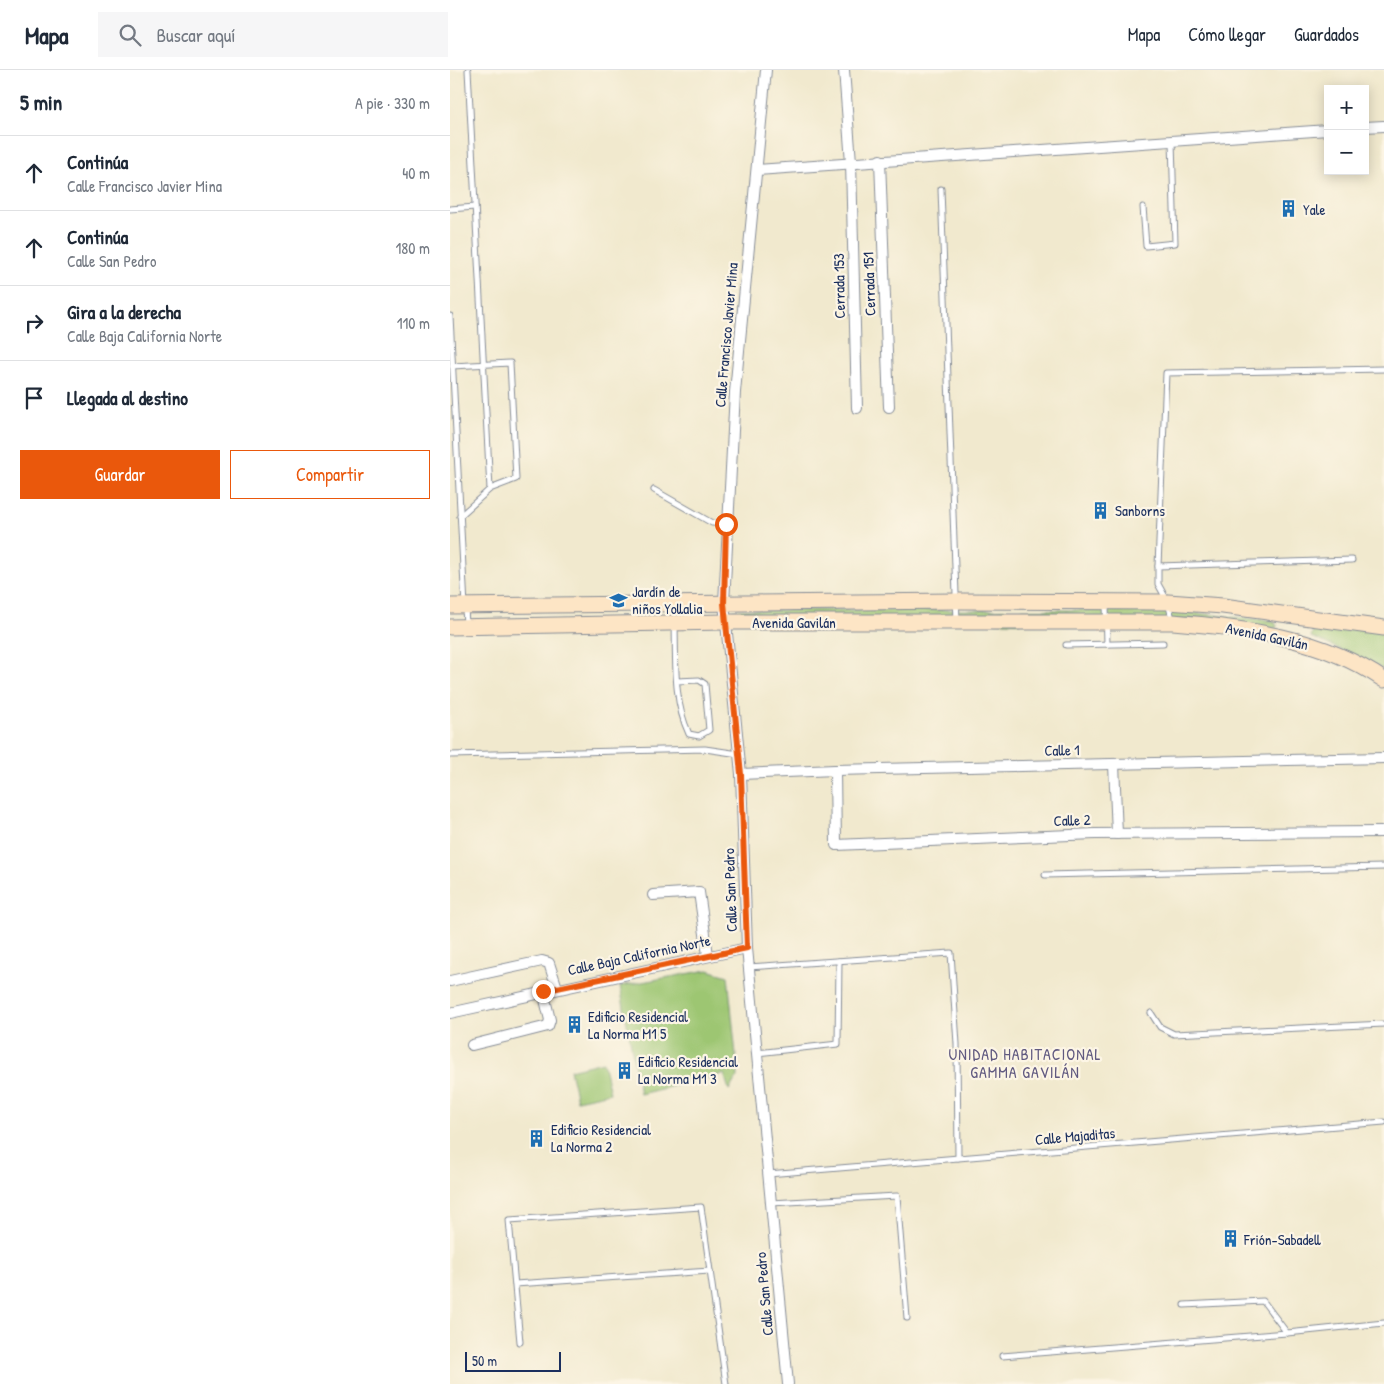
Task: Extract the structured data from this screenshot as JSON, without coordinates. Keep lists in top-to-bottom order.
{
  "streets": {
    "main road": ["Avenida Gavilán"],
    "street": [
      "Cerrada 151",
      "Cerrada 153",
      "Calle Francisco Javier Mina",
      "Calle 1",
      "Calle 2",
      "Calle San Pedro",
      "Calle Baja California Norte"
    ],
    "lane": ["Calle Majaditas"]
  },
  "crossings": [
    ["Calle Francisco Javier Mina", "Avenida Gavilán"],
    ["Calle Francisco Javier Mina", "Calle San Pedro"],
    ["Avenida Gavilán", "Calle San Pedro"],
    ["Calle 1", "Calle 2"],
    ["Calle 1", "Calle San Pedro"],
    ["Calle San Pedro", "Calle Baja California Norte"],
    ["Calle San Pedro", "Calle Majaditas"]
  ],
  "districts": ["UNIDAD HABITACIONAL GAMMA GAVILÁN"],
  "places": {
    "building": [
      "Yale",
      "Sanborns",
      "Edificio Residencial La Norma M1 5",
      "Edificio Residencial La Norma M1 3",
      "Edificio Residencial La Norma 2",
      "Frión-Sabadell"
    ],
    "school or university": ["Jardín de niños Yollalia"]
  },
  "scale_bar": "50 m",
  "page": {
    "header": "Mapa",
    "search": "Buscar aquí",
    "nav": ["Mapa", "Cómo llegar", "Guardados"],
    "heading": ["5 min", "A pie · 330 m"],
    "map_buttons": ["+", "−"],
    "list": [
      ["Continúa", "Calle Francisco Javier Mina", "40 m"],
      ["Continúa", "Calle San Pedro", "180 m"],
      ["Gira a la derecha", "Calle Baja California Norte", "110 m"],
      "Llegada al destino"
    ],
    "buttons": ["Guardar", "Compartir"],
    "scale": "50 m"
  }
}
